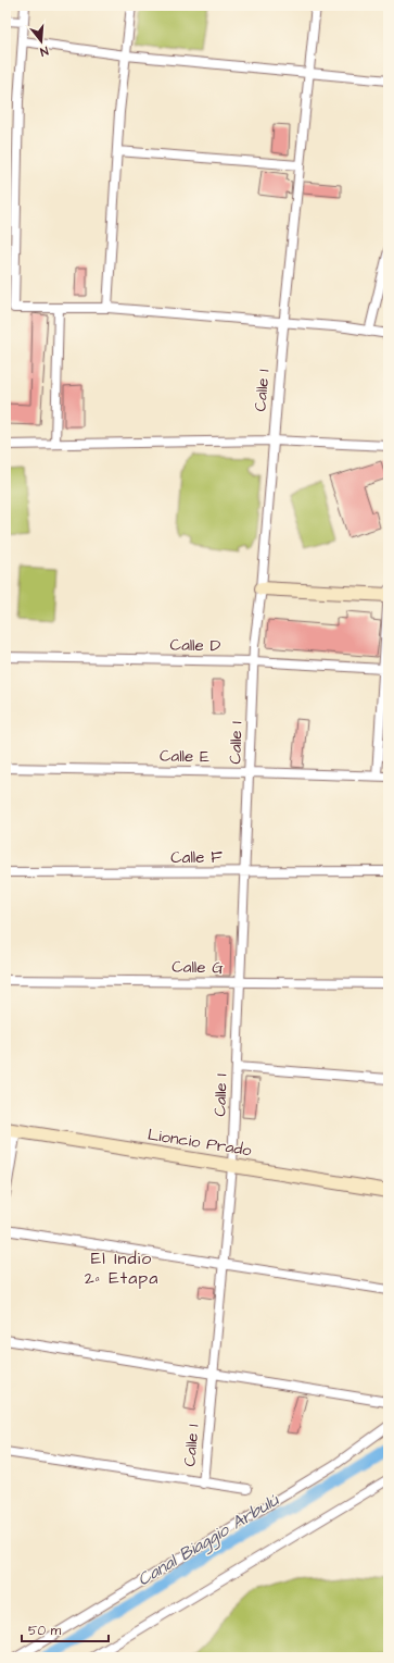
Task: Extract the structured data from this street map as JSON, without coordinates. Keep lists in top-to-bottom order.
{
  "streets": {
    "street": [
      "Calle 1",
      "Calle D",
      "Calle E",
      "Calle F",
      "Calle G",
      "Lioncio Prado"
    ]
  },
  "crossings": [
    ["Calle 1", "Calle D"],
    ["Calle 1", "Calle E"],
    ["Calle 1", "Calle F"],
    ["Calle 1", "Calle G"],
    ["Calle 1", "Lioncio Prado"]
  ],
  "districts": ["El Indio 2ª Etapa"],
  "water": ["Canal Biaggio Arbulú"],
  "scale_bar": "50 m",
  "north": "bottom"
}
